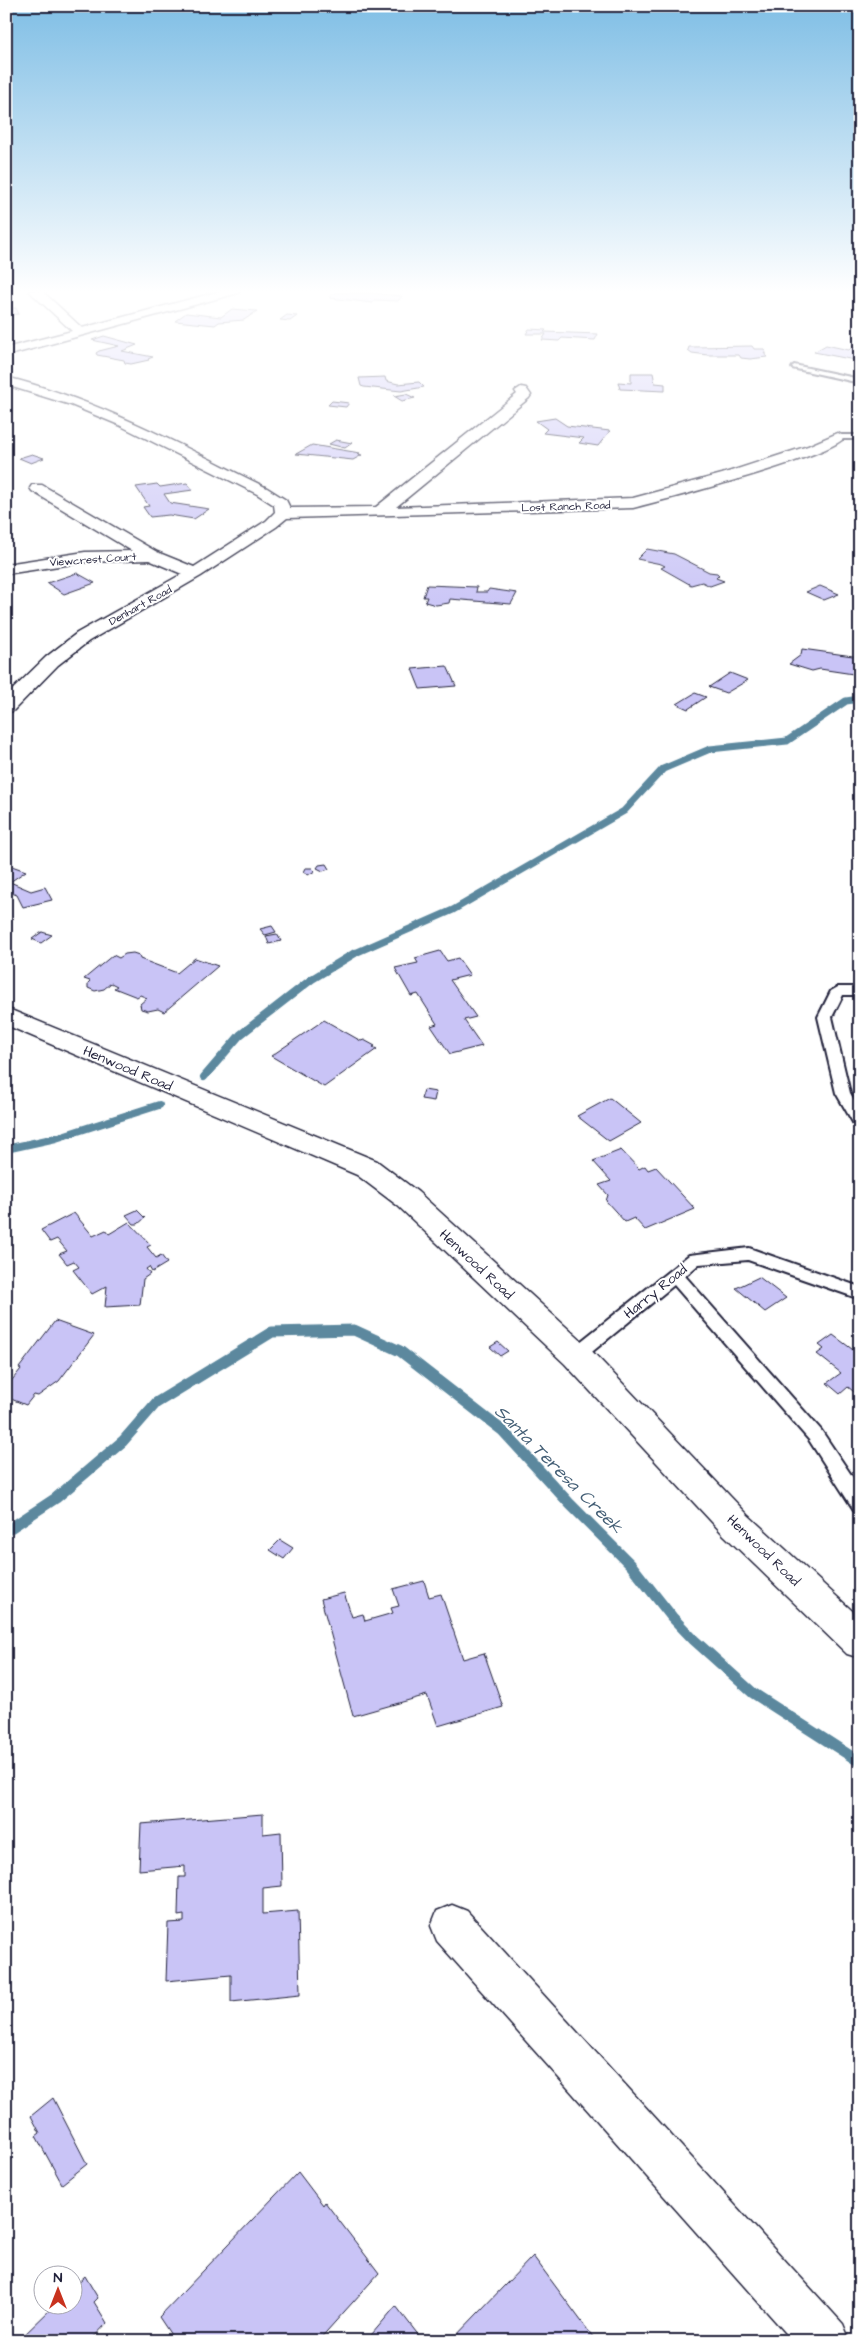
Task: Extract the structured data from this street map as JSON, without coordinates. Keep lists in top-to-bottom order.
{
  "streets": {
    "street": [
      "Lost Ranch Road",
      "Viewcrest Court",
      "Denhart Road",
      "Henwood Road"
    ],
    "lane": ["Harry Road"]
  },
  "crossings": [
    ["Lost Ranch Road", "Denhart Road"],
    ["Viewcrest Court", "Denhart Road"],
    ["Henwood Road", "Harry Road"]
  ],
  "water": ["Santa Teresa Creek"],
  "north": "top"
}
